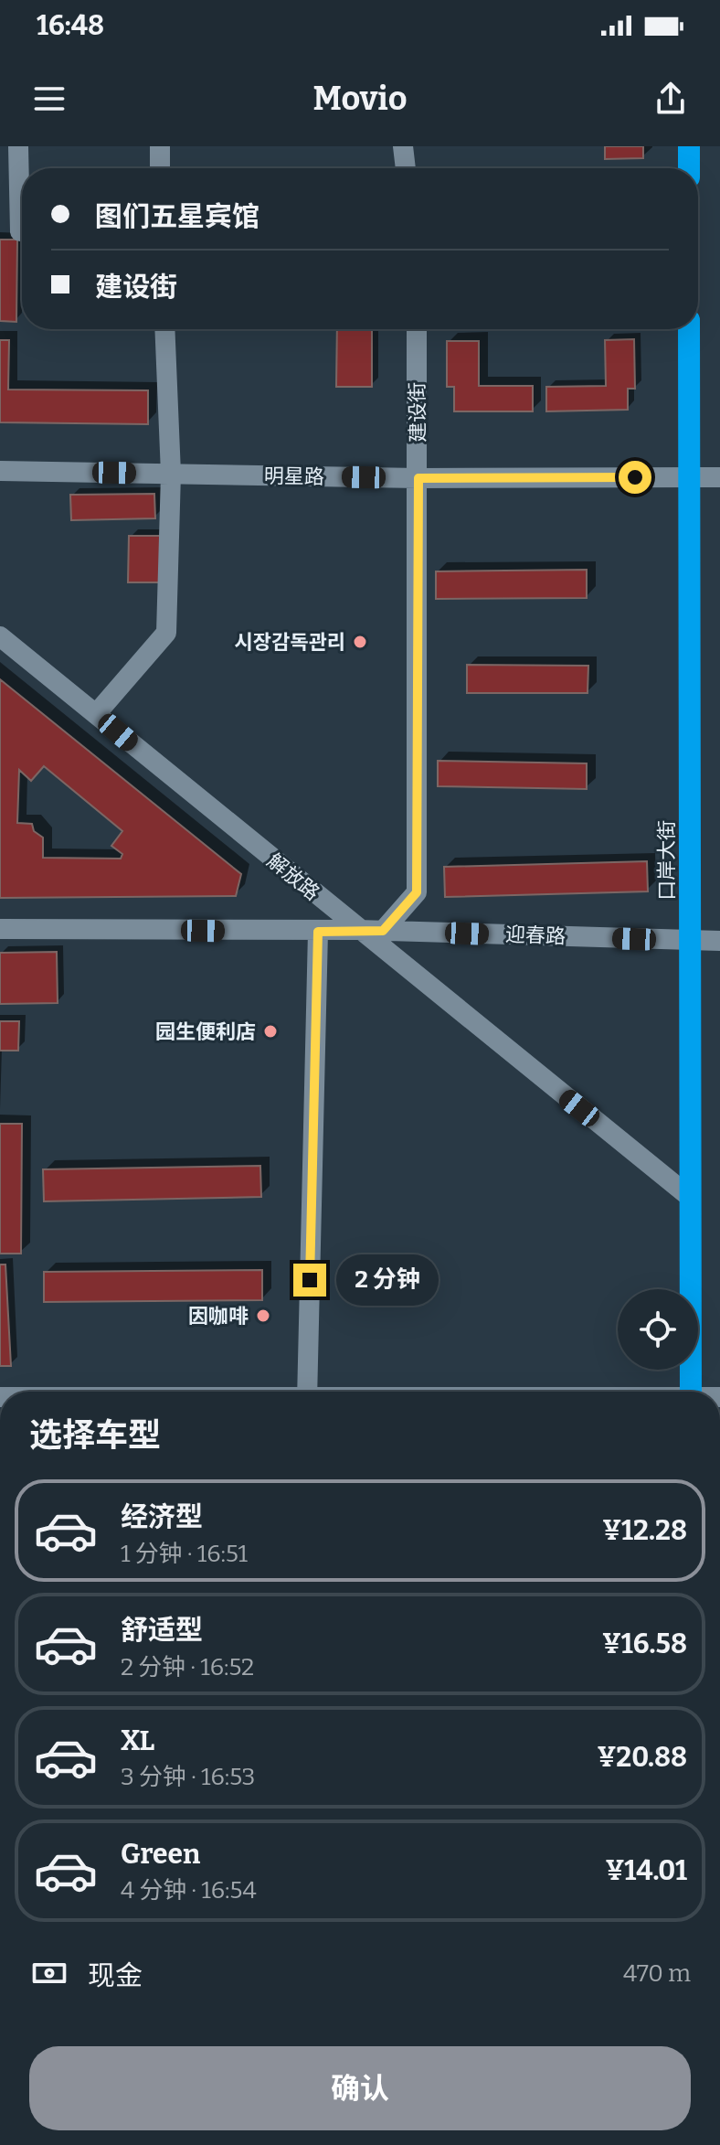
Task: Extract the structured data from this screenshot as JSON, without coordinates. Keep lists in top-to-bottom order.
{
  "streets": {
    "highway": ["口岸大街"],
    "street": [
      "建设街",
      "明星路",
      "解放路",
      "迎春路"
    ]
  },
  "crossings": [
    ["建设街", "明星路"],
    ["建设街", "迎春路"],
    ["明星路", "口岸大街"],
    ["口岸大街", "解放路"],
    ["口岸大街", "迎春路"],
    ["解放路", "迎春路"]
  ],
  "places": ["시장감독관리", "园生便利店", "因咖啡"],
  "page": {
    "status": "16:48",
    "header": "Movio",
    "banner": ["图们五星宾馆", "建设街"],
    "bubble": "2 分钟",
    "heading": "选择车型",
    "list": [
      {
        "name": "经济型",
        "note": "1 分钟 · 16:51",
        "value": "¥12.28"
      },
      {
        "name": "舒适型",
        "note": "2 分钟 · 16:52",
        "value": "¥16.58"
      },
      {
        "name": "XL",
        "note": "3 分钟 · 16:53",
        "value": "¥20.88"
      },
      {
        "name": "Green",
        "note": "4 分钟 · 16:54",
        "value": "¥14.01"
      }
    ],
    "pay": ["现金", "470 m"],
    "buttons": "确认"
  }
}
